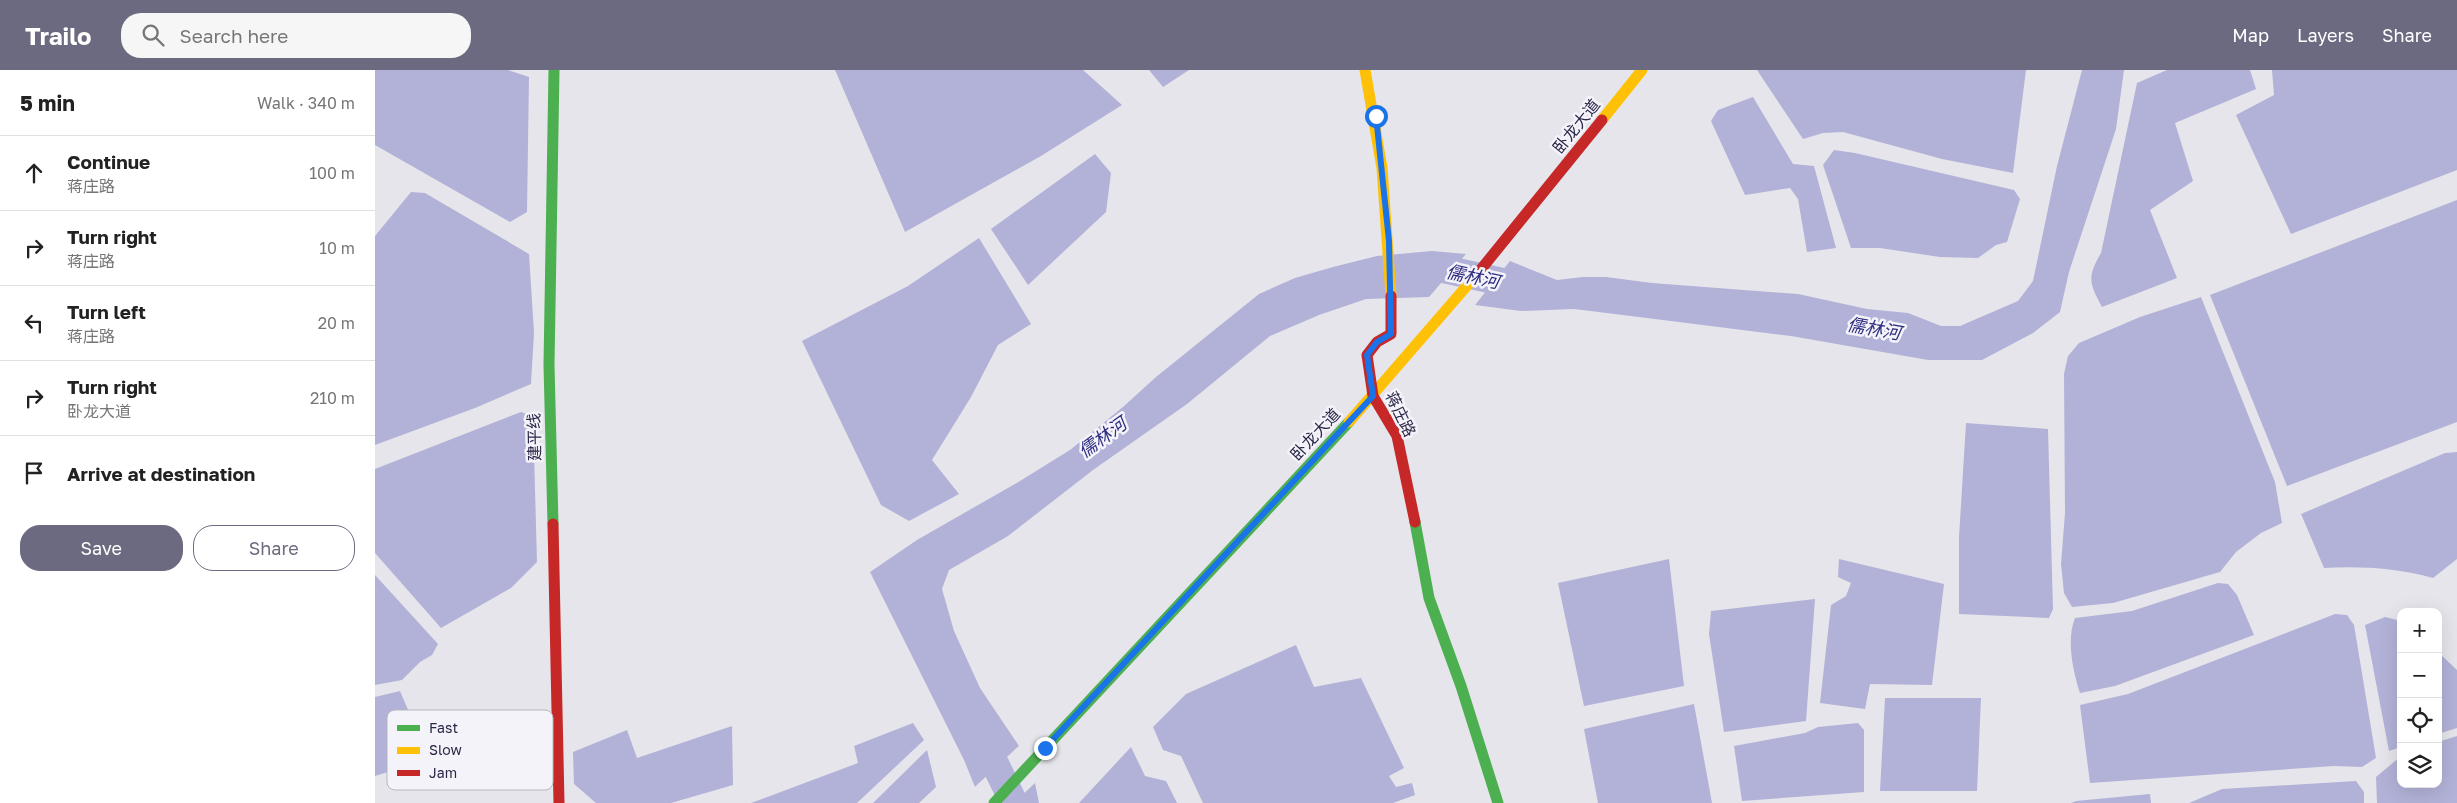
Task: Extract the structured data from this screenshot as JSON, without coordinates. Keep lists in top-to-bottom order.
{
  "streets": {
    "street": ["卧龙大道", "蒋庄路", "建平线"]
  },
  "crossings": [
    ["卧龙大道", "蒋庄路"]
  ],
  "water": ["儒林河"],
  "legend": ["Fast", "Slow", "Jam"],
  "page": {
    "header": "Trailo",
    "search": "Search here",
    "nav": ["Map", "Layers", "Share"],
    "heading": ["5 min", "Walk · 340 m"],
    "list": [
      ["Continue", "蒋庄路", "100 m"],
      ["Turn right", "蒋庄路", "10 m"],
      ["Turn left", "蒋庄路", "20 m"],
      ["Turn right", "卧龙大道", "210 m"],
      "Arrive at destination"
    ],
    "buttons": ["Save", "Share"],
    "map_buttons": ["+", "−"]
  }
}
